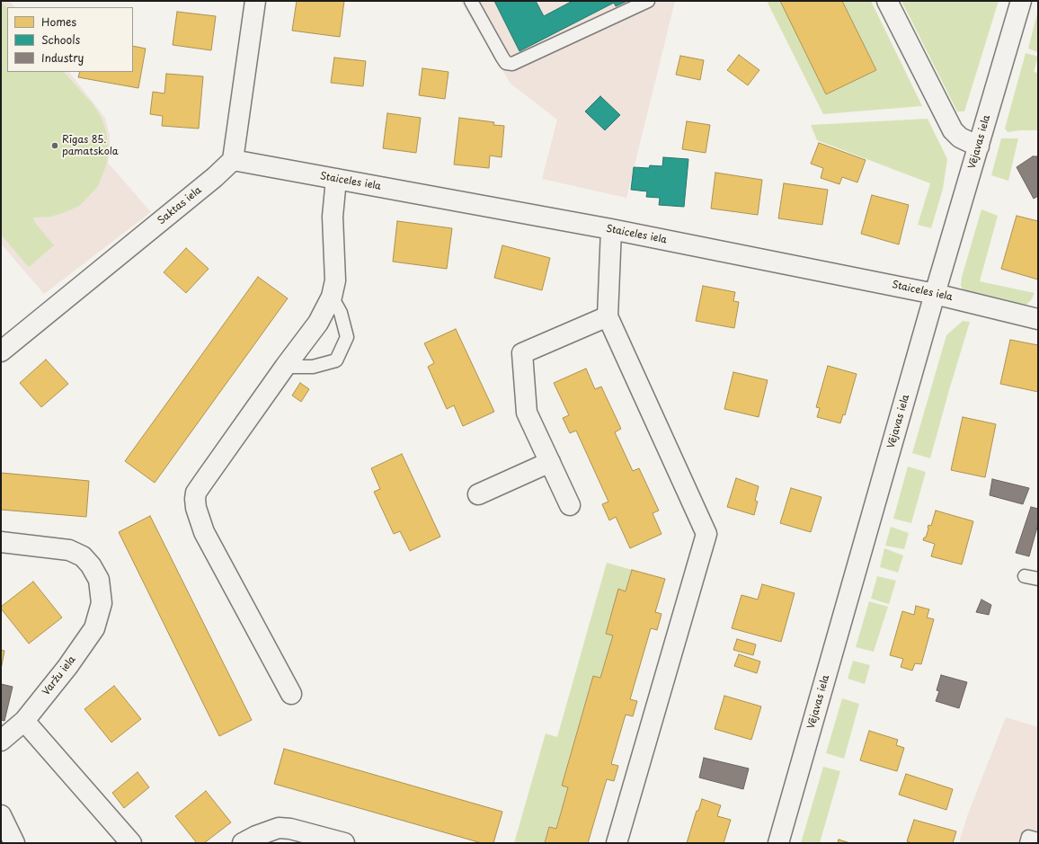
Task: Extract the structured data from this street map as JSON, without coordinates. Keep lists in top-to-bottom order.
{
  "streets": {
    "street": [
      "Vējavas iela",
      "Staiceles iela",
      "Saktas iela",
      "Varžu iela"
    ]
  },
  "crossings": [
    ["Vējavas iela", "Staiceles iela"],
    ["Staiceles iela", "Saktas iela"]
  ],
  "places": ["Rīgas 85. pamatskola"],
  "legend": ["Homes", "Schools", "Industry"]
}
